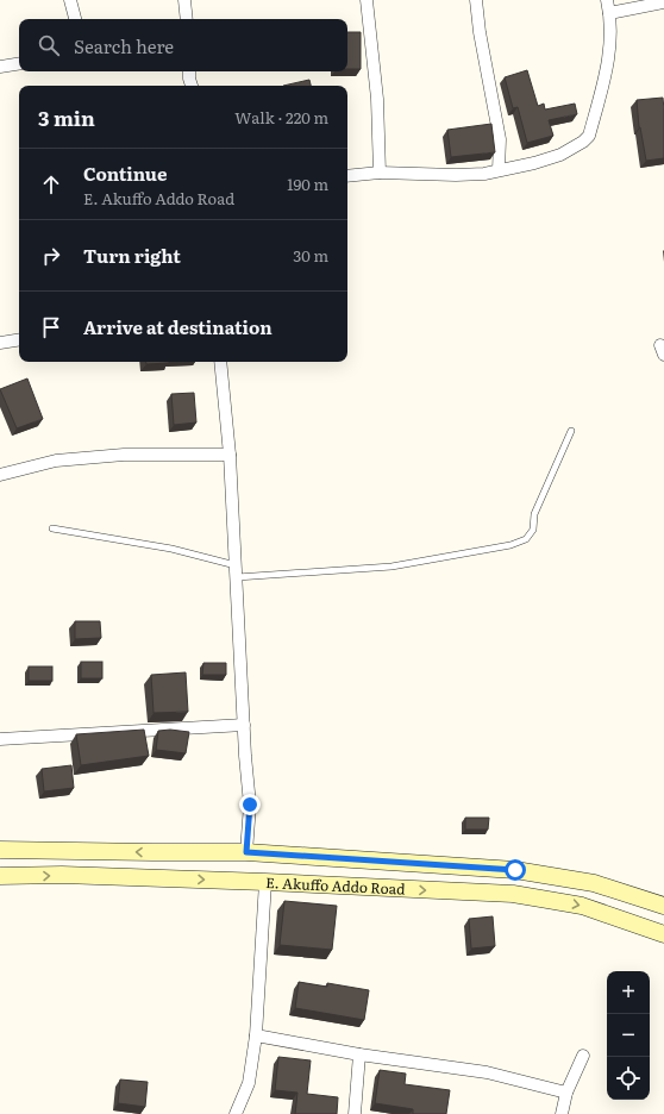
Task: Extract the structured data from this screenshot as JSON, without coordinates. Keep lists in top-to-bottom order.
{
  "streets": {
    "main road": ["E. Akuffo Addo Road"]
  },
  "page": {
    "search": "Search here",
    "heading": ["3 min", "Walk · 220 m"],
    "list": [
      ["Continue", "E. Akuffo Addo Road", "190 m"],
      ["Turn right", "30 m"],
      "Arrive at destination"
    ],
    "map_buttons": ["+", "−"]
  }
}
